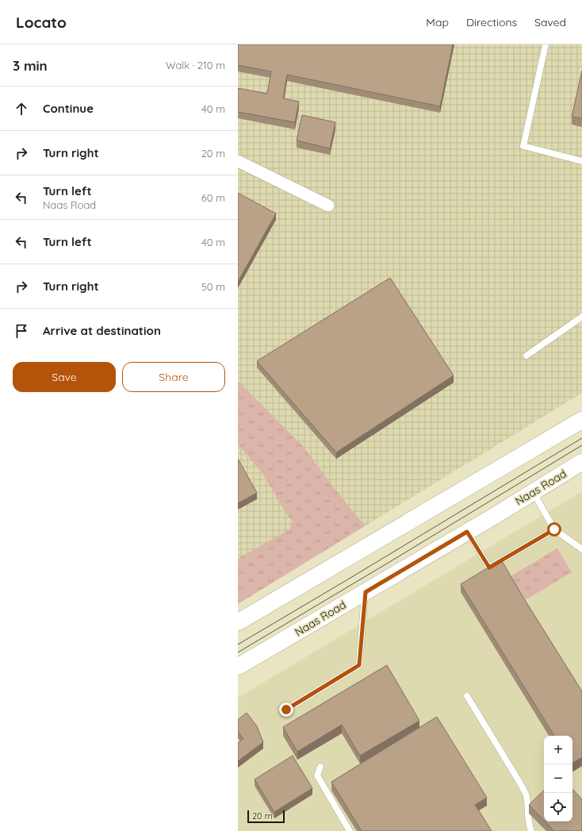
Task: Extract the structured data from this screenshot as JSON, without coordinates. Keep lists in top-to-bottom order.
{
  "streets": {
    "main road": ["Naas Road"]
  },
  "scale_bar": "20 m",
  "page": {
    "header": "Locato",
    "nav": ["Map", "Directions", "Saved"],
    "heading": ["3 min", "Walk · 210 m"],
    "list": [
      ["Continue", "40 m"],
      ["Turn right", "20 m"],
      ["Turn left", "Naas Road", "60 m"],
      ["Turn left", "40 m"],
      ["Turn right", "50 m"],
      "Arrive at destination"
    ],
    "buttons": ["Save", "Share"],
    "map_buttons": ["+", "−"],
    "scale": "20 m"
  }
}
